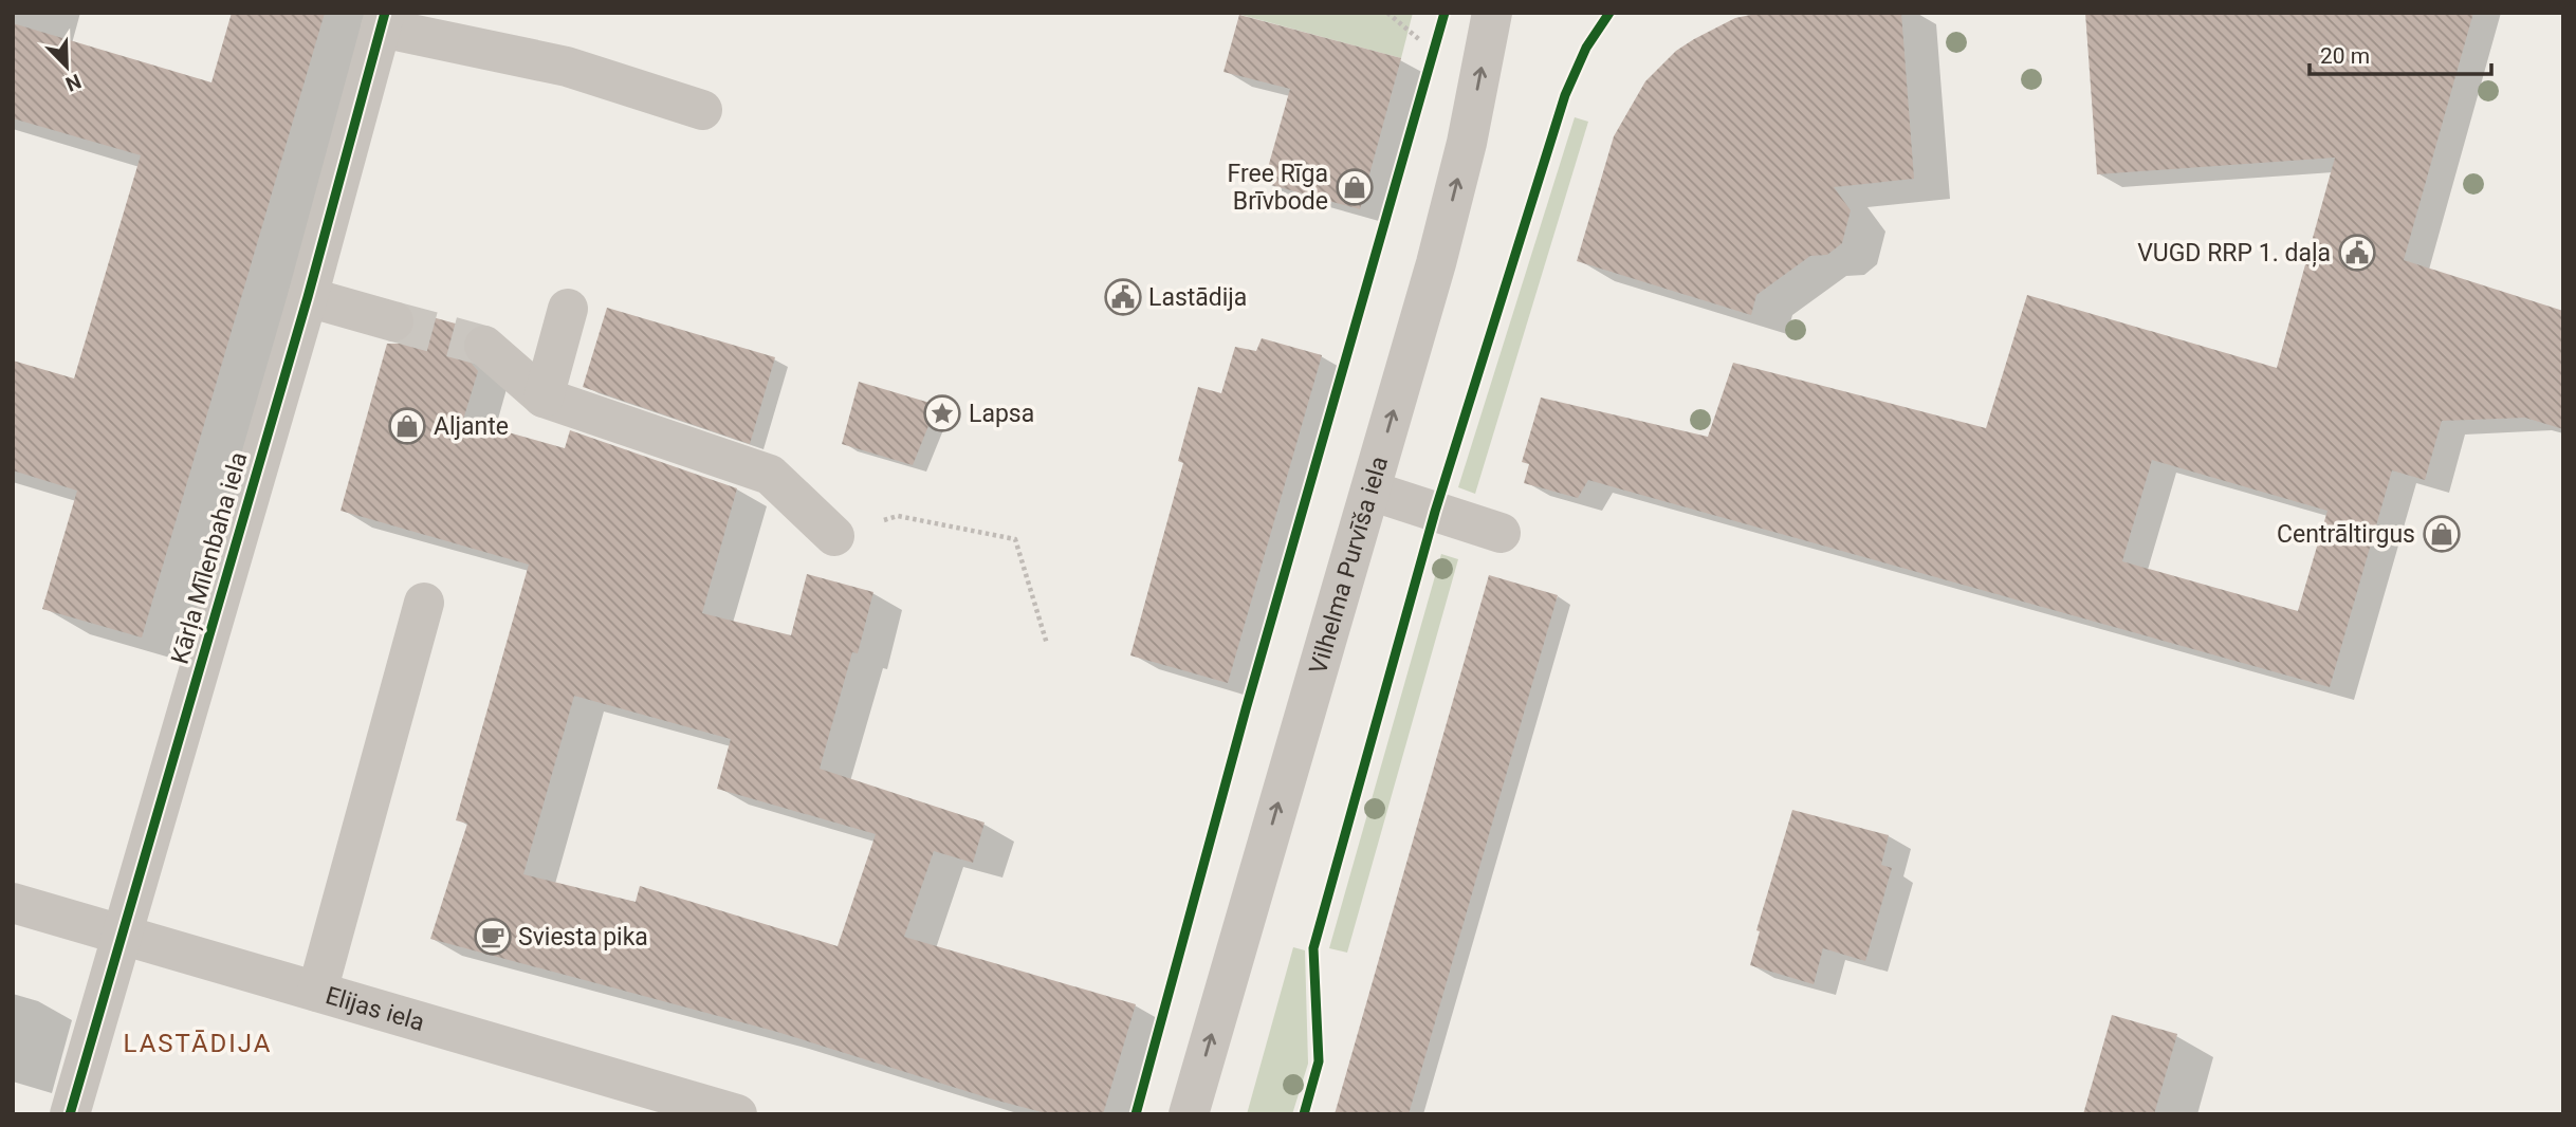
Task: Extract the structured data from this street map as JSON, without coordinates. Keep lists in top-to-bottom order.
{
  "streets": {
    "street": ["Kārļa Mīlenbaha iela", "Vilhelma Purvīša iela", "Elijas iela"]
  },
  "crossings": [
    ["Kārļa Mīlenbaha iela", "Elijas iela"]
  ],
  "one_way": ["Vilhelma Purvīša iela"],
  "districts": ["LASTĀDIJA"],
  "places": {
    "shop": ["Free Rīga Brīvbode", "Aljante", "Centrāltirgus"],
    "public building": ["VUGD RRP 1. daļa", "Lastādija"],
    "place": ["Lapsa"],
    "cafe": ["Sviesta pika"]
  },
  "scale_bar": "20 m",
  "north": "bottom right"
}
